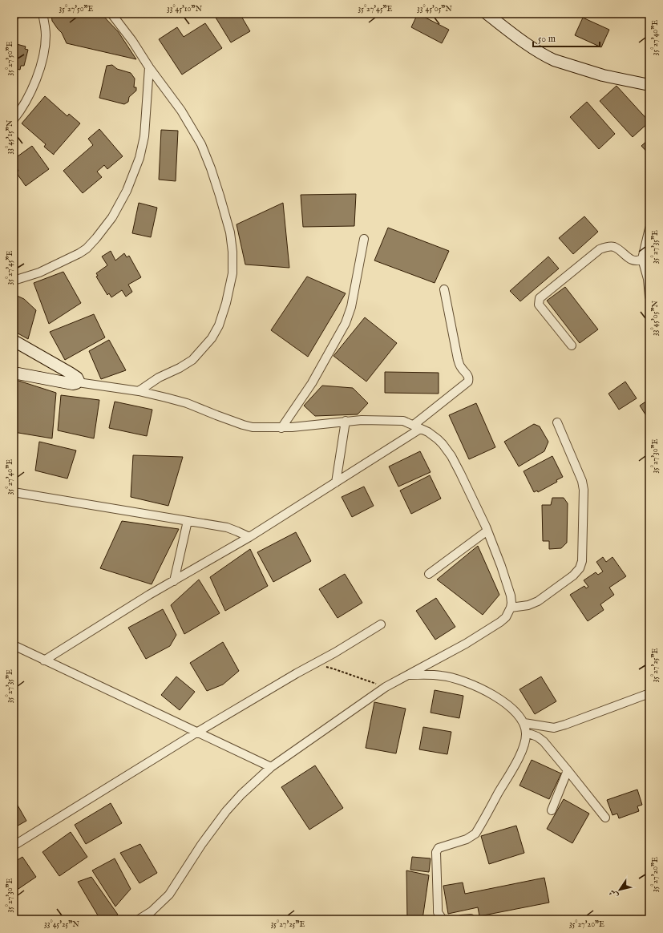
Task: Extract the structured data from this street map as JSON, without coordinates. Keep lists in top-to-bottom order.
{
  "scale_bar": "50 m",
  "north": "bottom left",
  "coordinates": [
    "35°27'50\"E",
    "33°45'10\"N",
    "35°27'45\"E",
    "33°45'05\"N",
    "35°27'40\"E",
    "33°45'15\"N",
    "35°27'35\"E",
    "35°27'30\"E",
    "35°27'25\"E",
    "35°27'20\"E",
    "33°45'25\"N"
  ]
}
